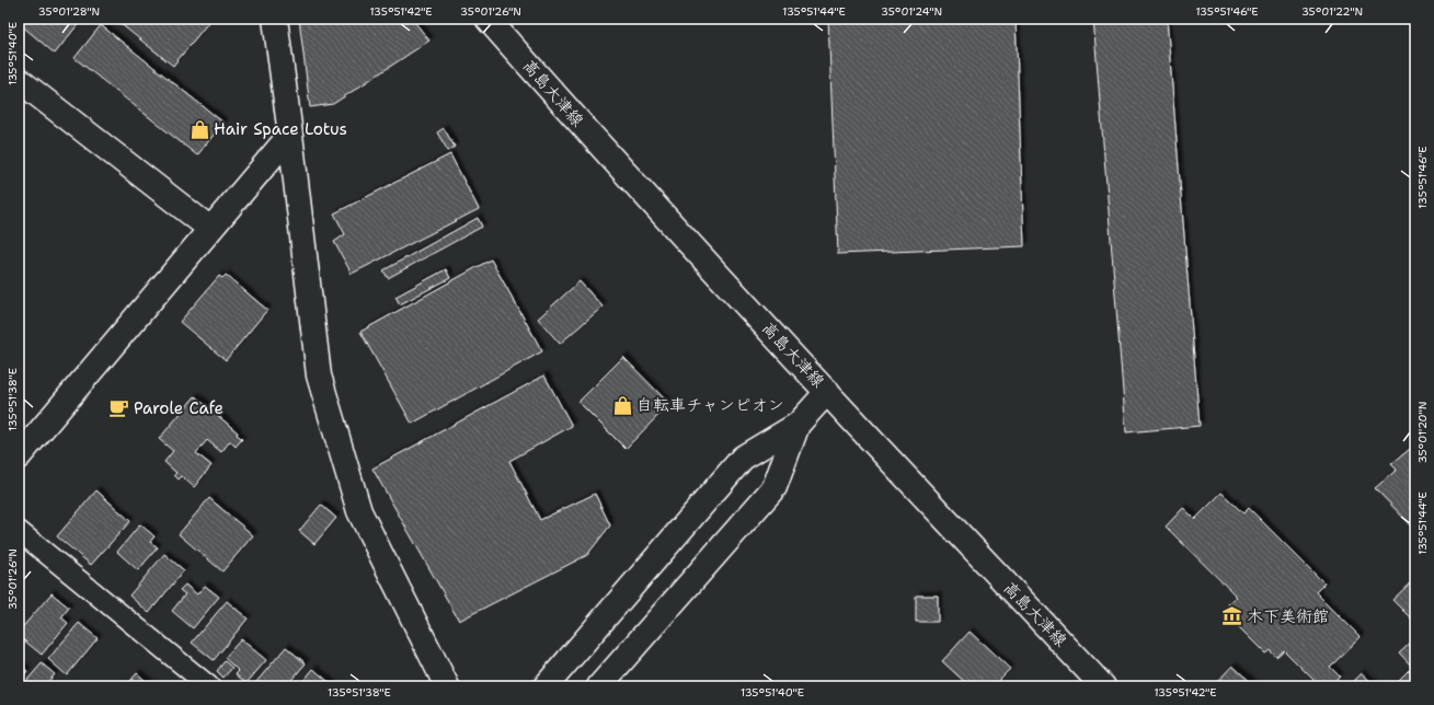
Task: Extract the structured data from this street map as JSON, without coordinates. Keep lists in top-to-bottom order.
{
  "streets": {
    "street": ["高島大津線"]
  },
  "places": {
    "shop": ["Hair Space Lotus", "自転車チャンピオン"],
    "cafe": ["Parole Cafe"],
    "museum": ["木下美術館"]
  },
  "coordinates": [
    "35°01'28\"N",
    "135°51'42\"E",
    "35°01'26\"N",
    "135°51'44\"E",
    "35°01'24\"N",
    "135°51'46\"E",
    "35°01'22\"N",
    "135°51'40\"E",
    "135°51'38\"E",
    "35°01'20\"N"
  ]
}
